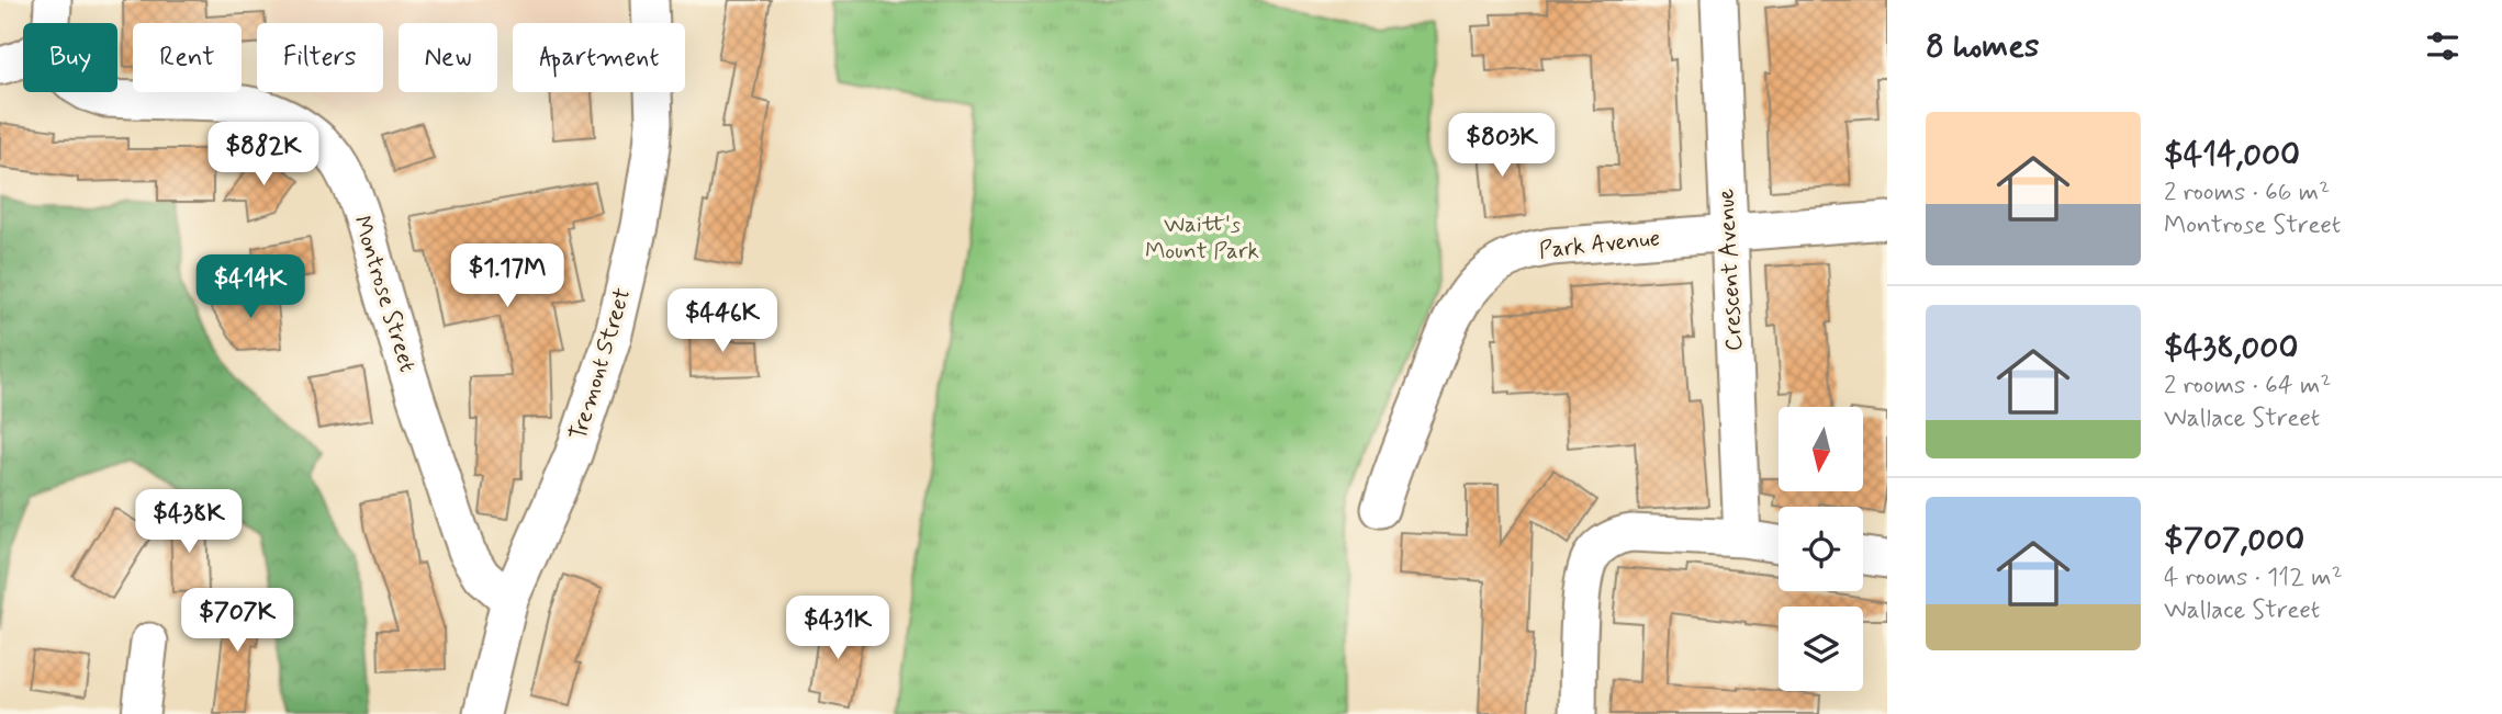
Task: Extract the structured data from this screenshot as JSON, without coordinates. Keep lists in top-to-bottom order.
{
  "streets": {
    "street": [
      "Park Avenue",
      "Crescent Avenue",
      "Montrose Street",
      "Tremont Street"
    ]
  },
  "crossings": [
    ["Park Avenue", "Crescent Avenue"],
    ["Montrose Street", "Tremont Street"]
  ],
  "parks": ["Waitt's Mount Park"],
  "north": "bottom",
  "page": {
    "heading": "8 homes",
    "chip": [
      "Buy",
      "Rent",
      "Filters",
      "New",
      "Apartment"
    ],
    "list": [
      {
        "name": "$414,000",
        "note": "2 rooms · 66 m² · Montrose Street"
      },
      {
        "name": "$438,000",
        "note": "2 rooms · 64 m² · Wallace Street"
      },
      {
        "name": "$707,000",
        "note": "4 rooms · 112 m² · Wallace Street"
      }
    ],
    "price": [
      "$803K",
      "$882K",
      "$1.17M",
      "$414K",
      "$446K",
      "$438K",
      "$707K",
      "$431K"
    ]
  }
}
